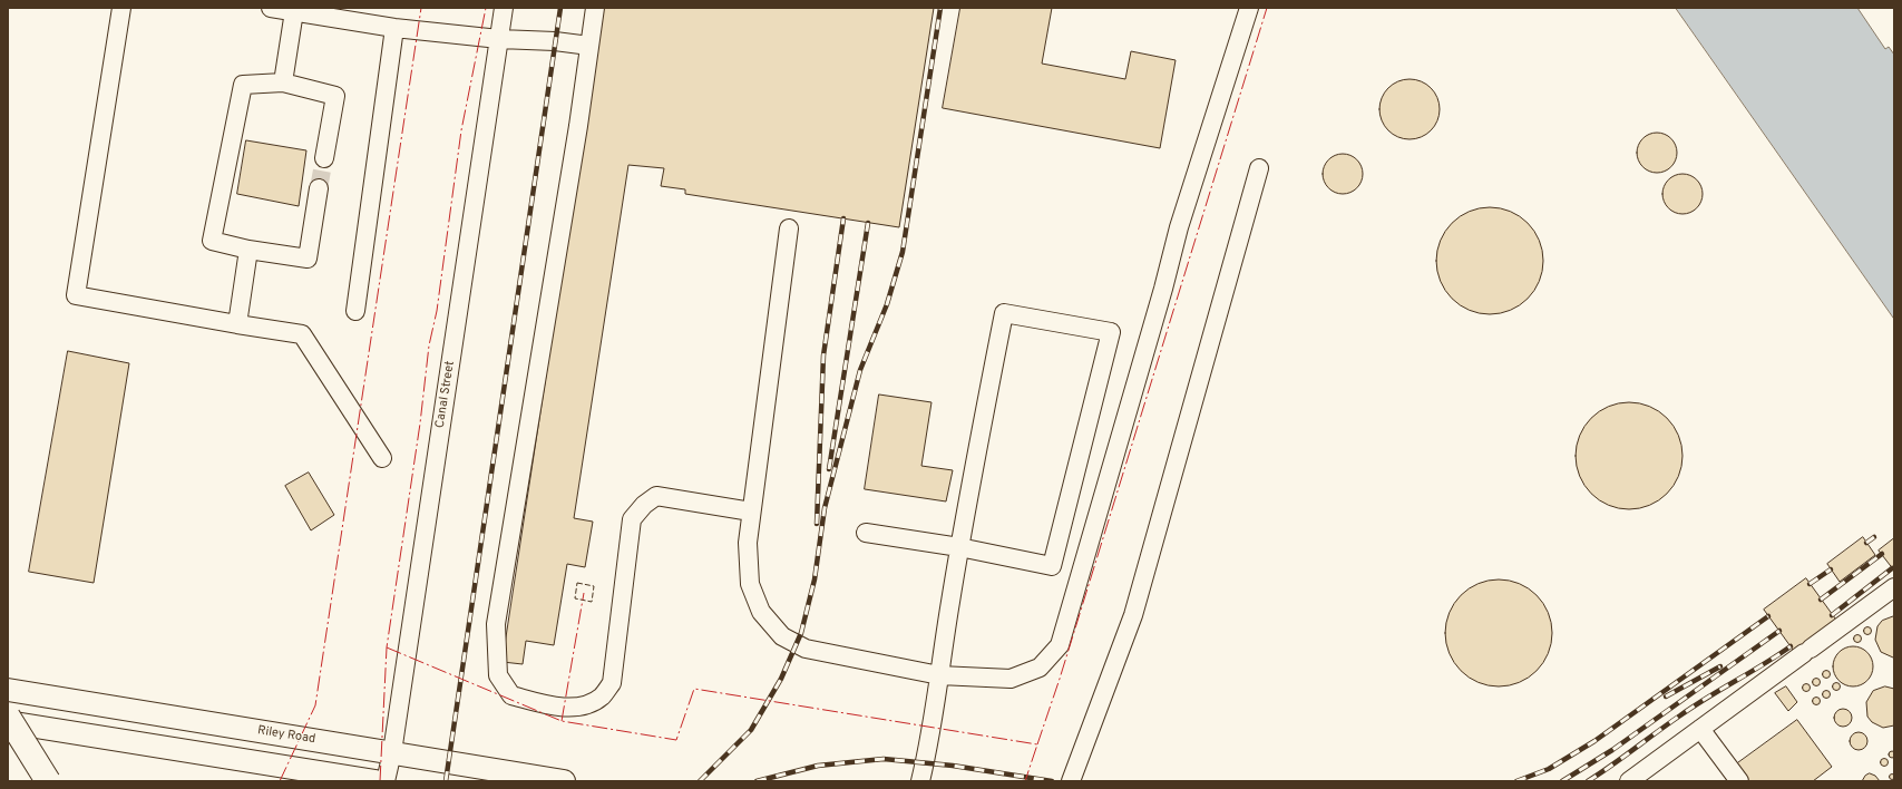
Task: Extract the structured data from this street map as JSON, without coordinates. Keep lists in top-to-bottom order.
{
  "streets": {
    "main road": ["Riley Road"],
    "street": ["Canal Street"]
  },
  "crossings": [
    ["Canal Street", "Riley Road"]
  ]
}
